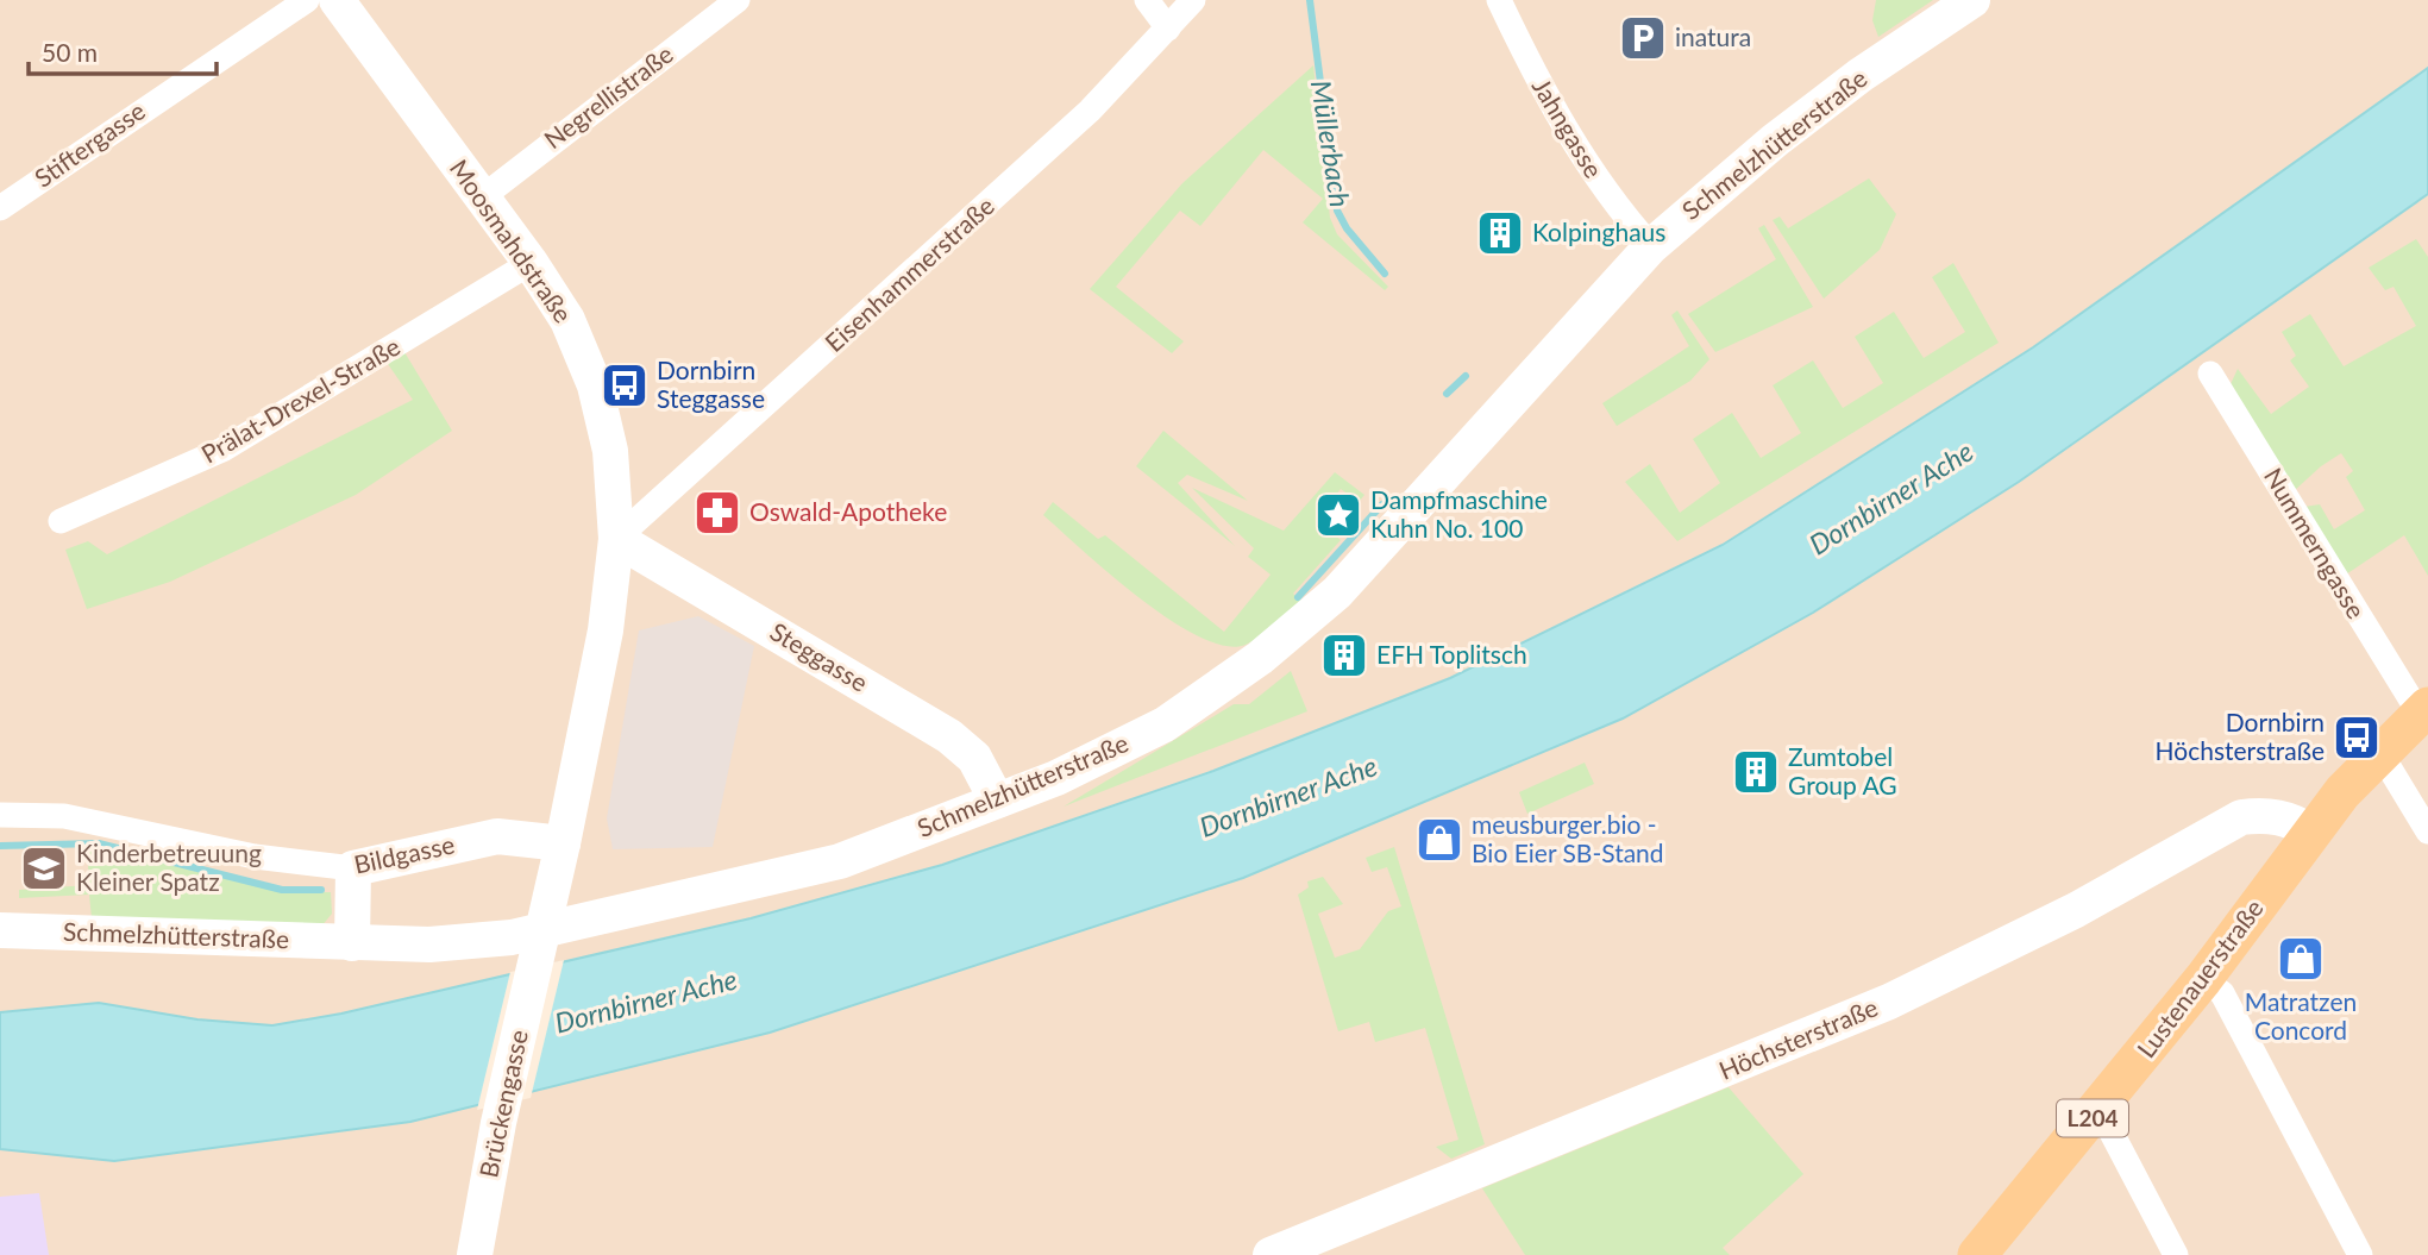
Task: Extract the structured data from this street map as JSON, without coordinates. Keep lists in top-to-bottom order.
{
  "streets": {
    "main road": ["Lustenauerstraße", "L204"],
    "street": [
      "Negrellistraße",
      "Jahngasse",
      "Stiftergasse",
      "Schmelzhütterstraße",
      "Moosmahdstraße",
      "Eisenhammerstraße",
      "Prälat-Drexel-Straße",
      "Nummerngasse",
      "Steggasse",
      "Bildgasse",
      "Höchsterstraße",
      "Brückengasse"
    ]
  },
  "crossings": [
    ["Negrellistraße", "Moosmahdstraße"],
    ["Jahngasse", "Schmelzhütterstraße"],
    ["Schmelzhütterstraße", "Steggasse"],
    ["Moosmahdstraße", "Eisenhammerstraße"],
    ["Moosmahdstraße", "Prälat-Drexel-Straße"],
    ["Moosmahdstraße", "Steggasse"],
    ["Moosmahdstraße", "Bildgasse"],
    ["Moosmahdstraße", "Brückengasse"],
    ["Eisenhammerstraße", "Steggasse"],
    ["Nummerngasse", "Lustenauerstraße"],
    ["Lustenauerstraße", "Höchsterstraße"]
  ],
  "water": ["Müllerbach", "Dornbirner Ache"],
  "places": {
    "parking": ["inatura"],
    "building": ["Kolpinghaus", "EFH Toplitsch", "Zumtobel Group AG"],
    "bus stop": ["Dornbirn Steggasse", "Dornbirn Höchsterstraße"],
    "pharmacy": ["Oswald-Apotheke"],
    "place": ["Dampfmaschine Kuhn No. 100"],
    "shop": ["meusburger.bio - Bio Eier SB-Stand", "Matratzen Concord"],
    "school or university": ["Kinderbetreuung Kleiner Spatz"]
  },
  "scale_bar": "50 m"
}
